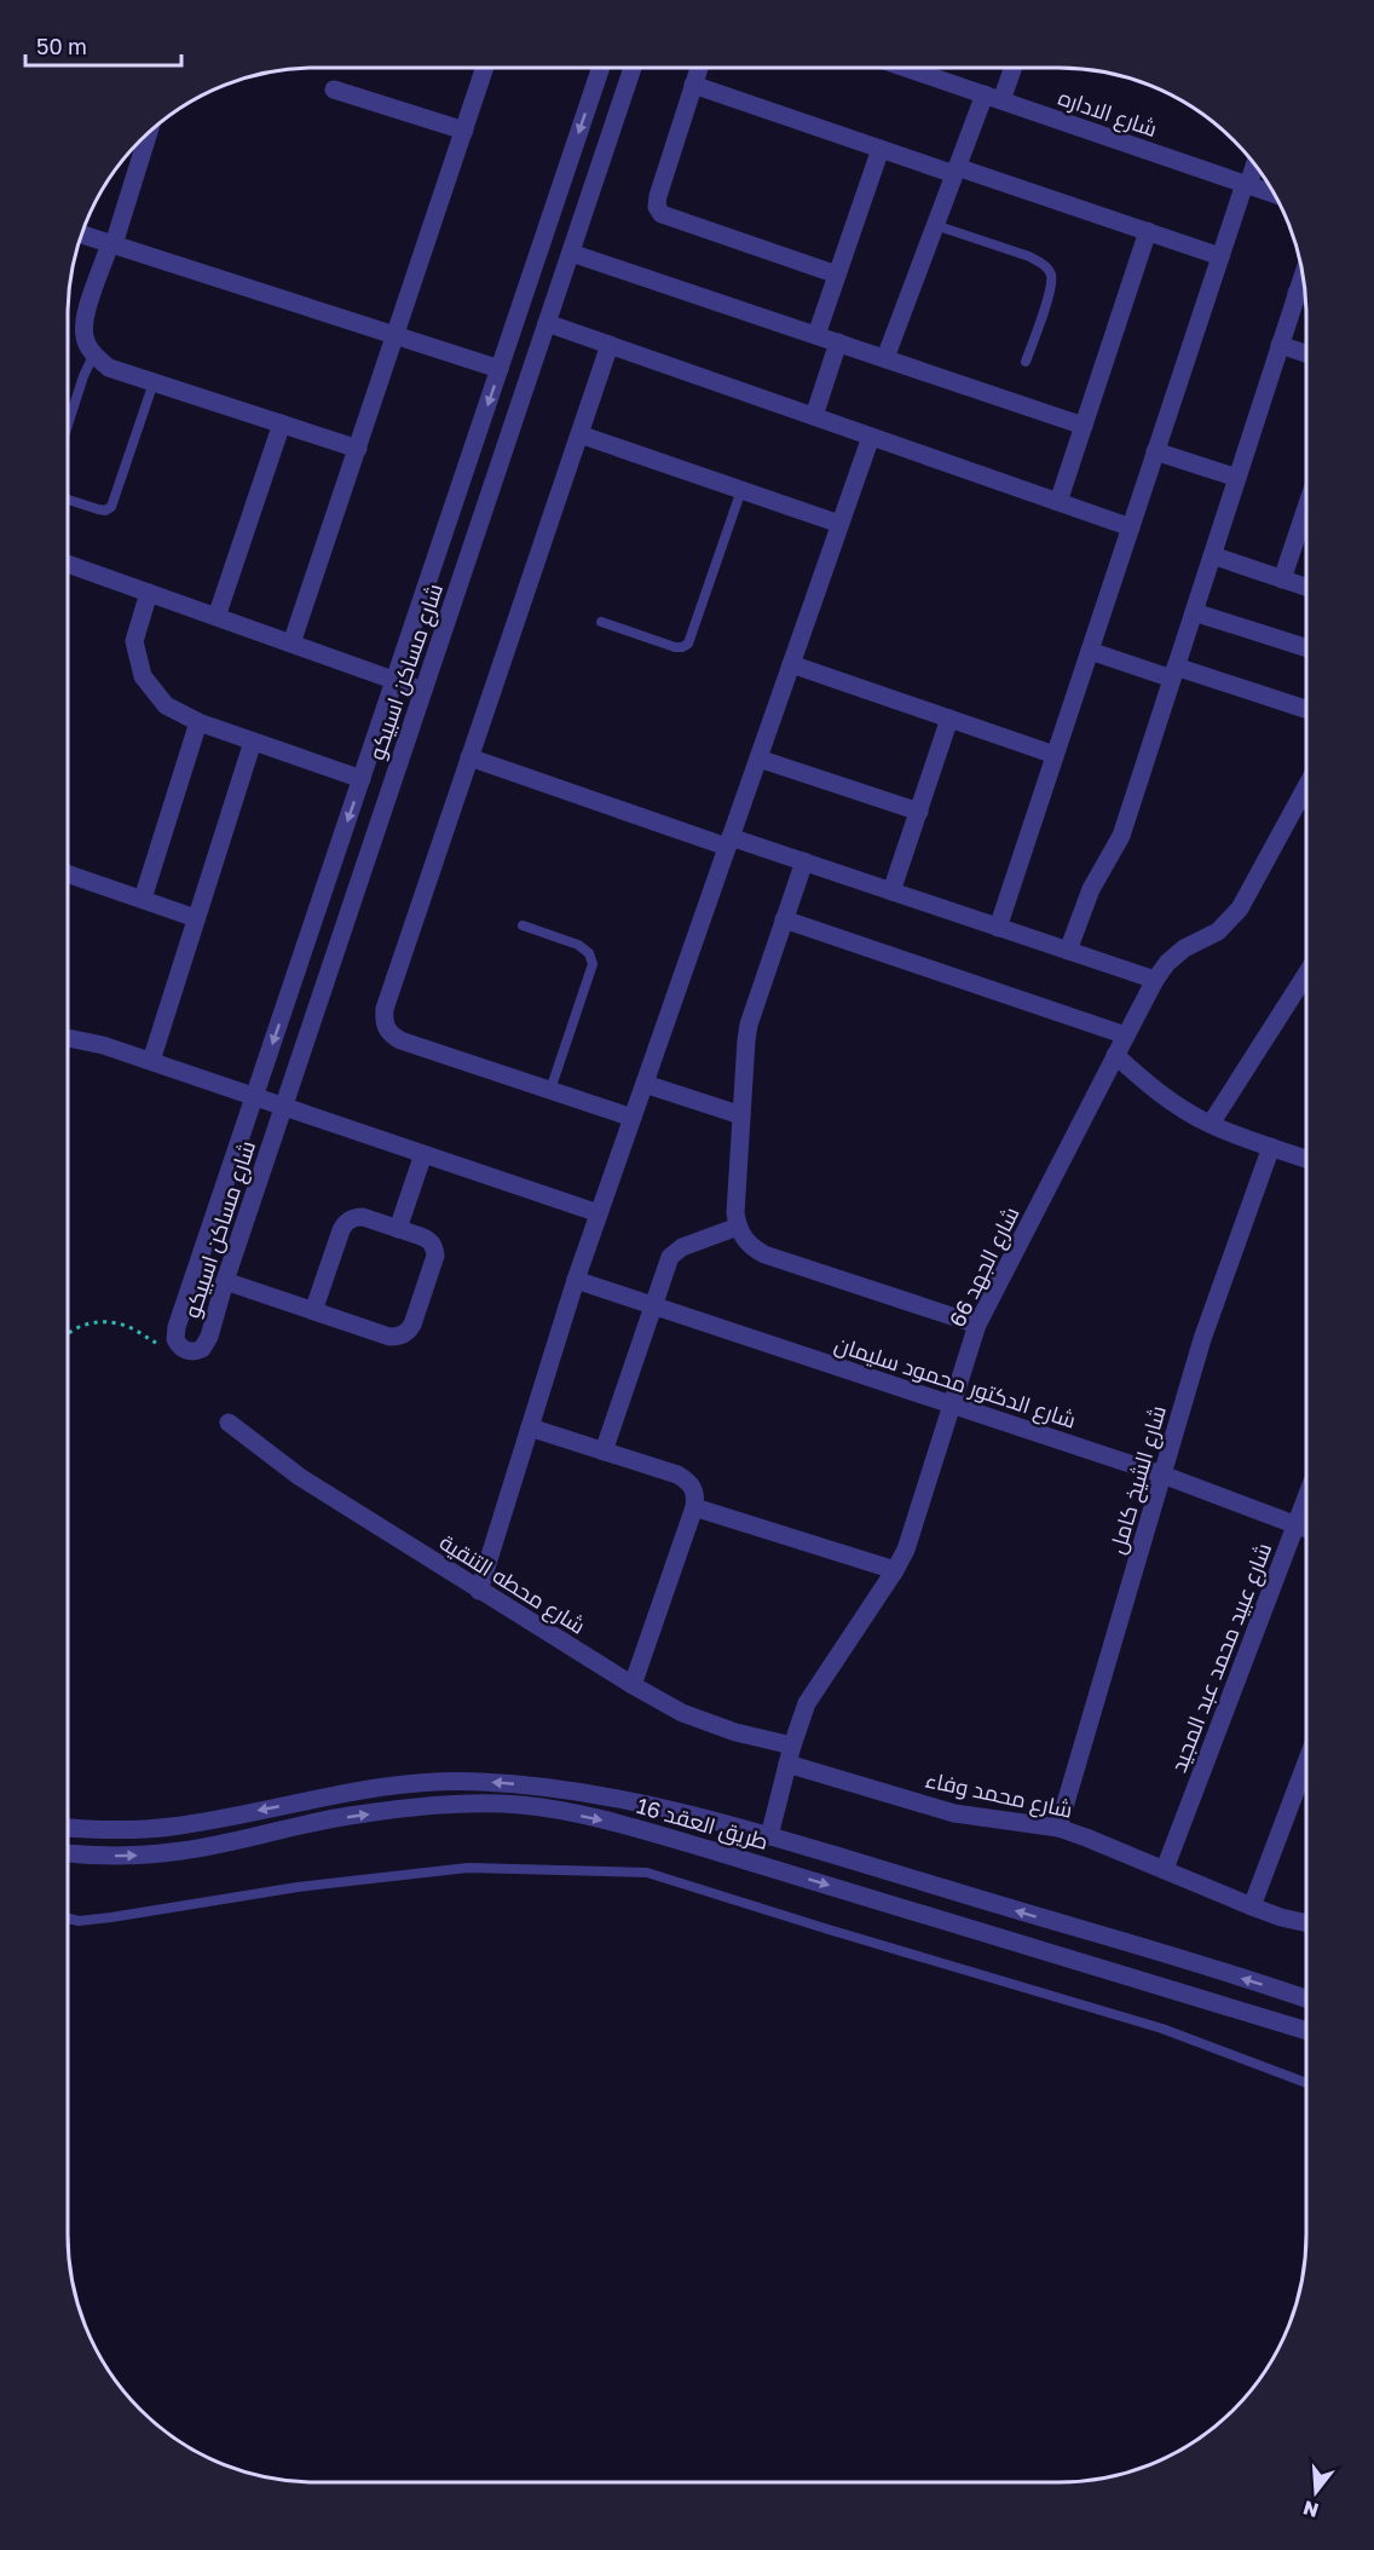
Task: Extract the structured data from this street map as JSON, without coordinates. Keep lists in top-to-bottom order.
{
  "streets": {
    "street": [
      "شارع الاداره",
      "شارع مساكن اسبيكو",
      "شارع الجهد 66",
      "شارع الدكتور محمود سليمان",
      "شارع الشيخ كامل",
      "شارع محطه التنقية",
      "شارع عبيد محمد عبد المجيد",
      "شارع محمد وفاء",
      "طريق العقد 16"
    ]
  },
  "crossings": [
    ["شارع الجهد 66", "شارع الدكتور محمود سليمان"],
    ["شارع الجهد 66", "شارع محطه التنقية"],
    ["شارع الجهد 66", "شارع محمد وفاء"],
    ["شارع الجهد 66", "طريق العقد 16"],
    ["شارع الدكتور محمود سليمان", "شارع الشيخ كامل"],
    ["شارع الدكتور محمود سليمان", "شارع عبيد محمد عبد المجيد"],
    ["شارع الشيخ كامل", "شارع محمد وفاء"],
    ["شارع عبيد محمد عبد المجيد", "شارع محمد وفاء"]
  ],
  "scale_bar": "50 m",
  "north": "bottom"
}
